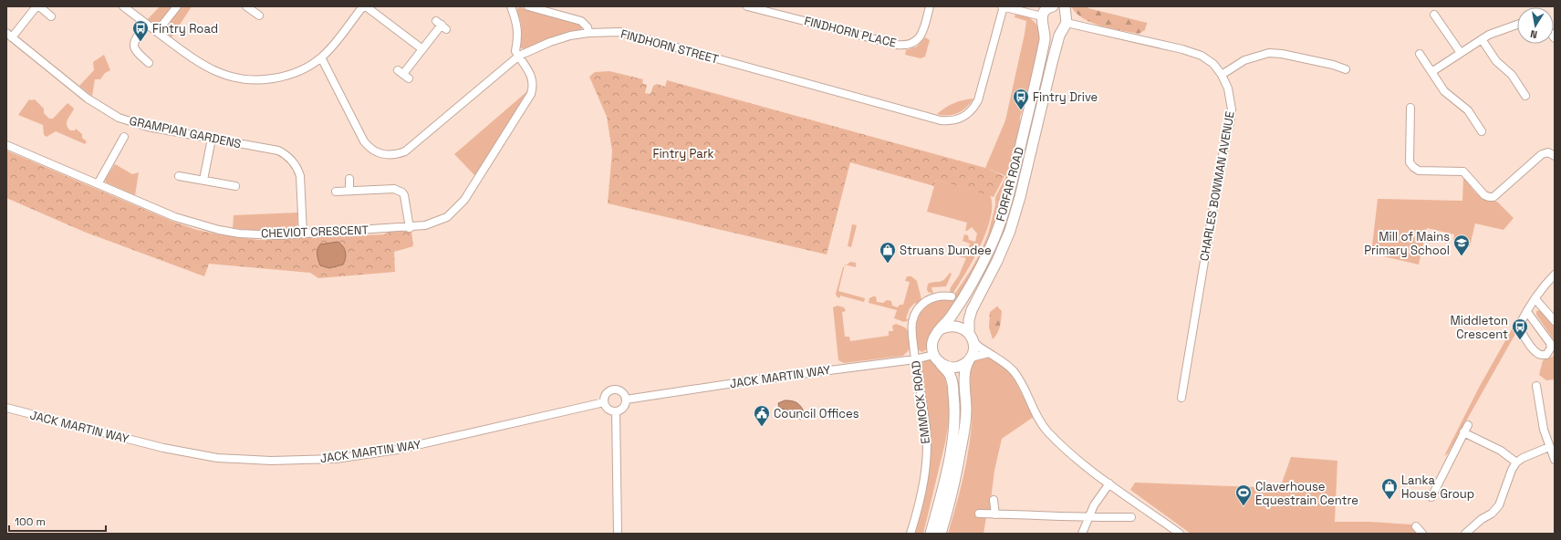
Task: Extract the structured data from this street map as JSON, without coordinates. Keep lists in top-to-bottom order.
{
  "streets": {
    "highway": ["FORFAR ROAD"],
    "street": [
      "FINDHORN PLACE",
      "FINDHORN STREET",
      "GRAMPIAN GARDENS",
      "CHARLES BOWMAN AVENUE",
      "CHEVIOT CRESCENT",
      "JACK MARTIN WAY",
      "EMMOCK ROAD"
    ]
  },
  "crossings": [
    ["FINDHORN STREET", "CHEVIOT CRESCENT"],
    ["GRAMPIAN GARDENS", "CHEVIOT CRESCENT"],
    ["FORFAR ROAD", "CHARLES BOWMAN AVENUE"],
    ["FORFAR ROAD", "JACK MARTIN WAY"],
    ["JACK MARTIN WAY", "EMMOCK ROAD"]
  ],
  "parks": ["Fintry Park"],
  "places": {
    "bus stop": ["Fintry Road", "Fintry Drive", "Middleton Crescent"],
    "school or university": ["Mill of Mains Primary School"],
    "shop": ["Struans Dundee", "Lanka House Group"],
    "public building": ["Council Offices"],
    "sports": ["Claverhouse Equestrain Centre"]
  },
  "scale_bar": "100 m",
  "north": "bottom"
}
